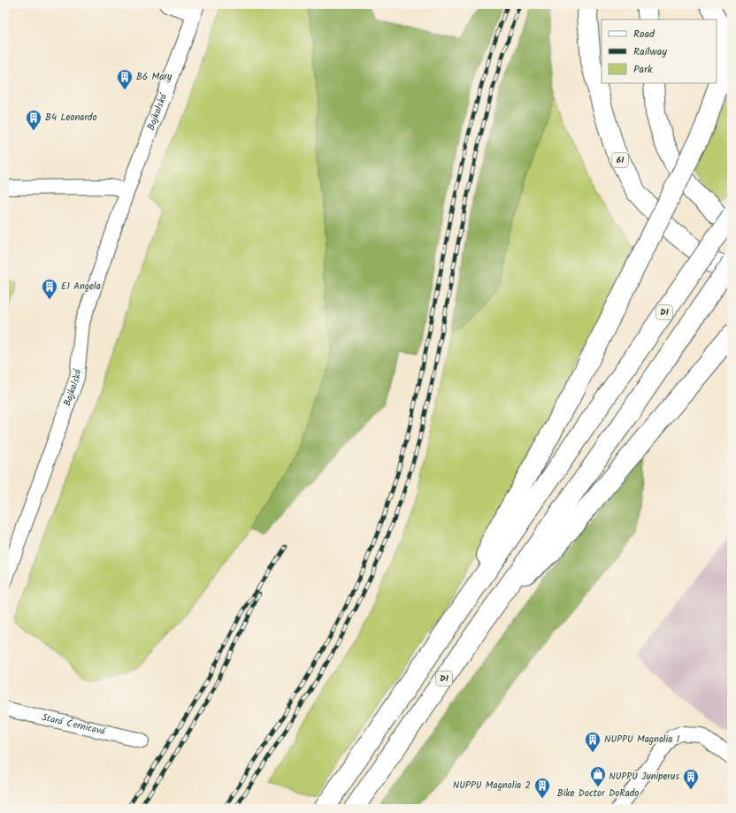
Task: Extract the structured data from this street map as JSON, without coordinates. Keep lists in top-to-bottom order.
{
  "streets": {
    "highway": ["61", "D1"],
    "street": ["Bajkalská", "Stará Černicová"]
  },
  "places": {
    "building": [
      "B6 Mary",
      "B4 Leonardo",
      "E1 Angela",
      "NUPPU Magnolia 1",
      "NUPPU Juniperus",
      "NUPPU Magnolia 2"
    ],
    "shop": ["Bike Doctor DoRado"]
  },
  "legend": ["Road", "Railway", "Park"]
}
